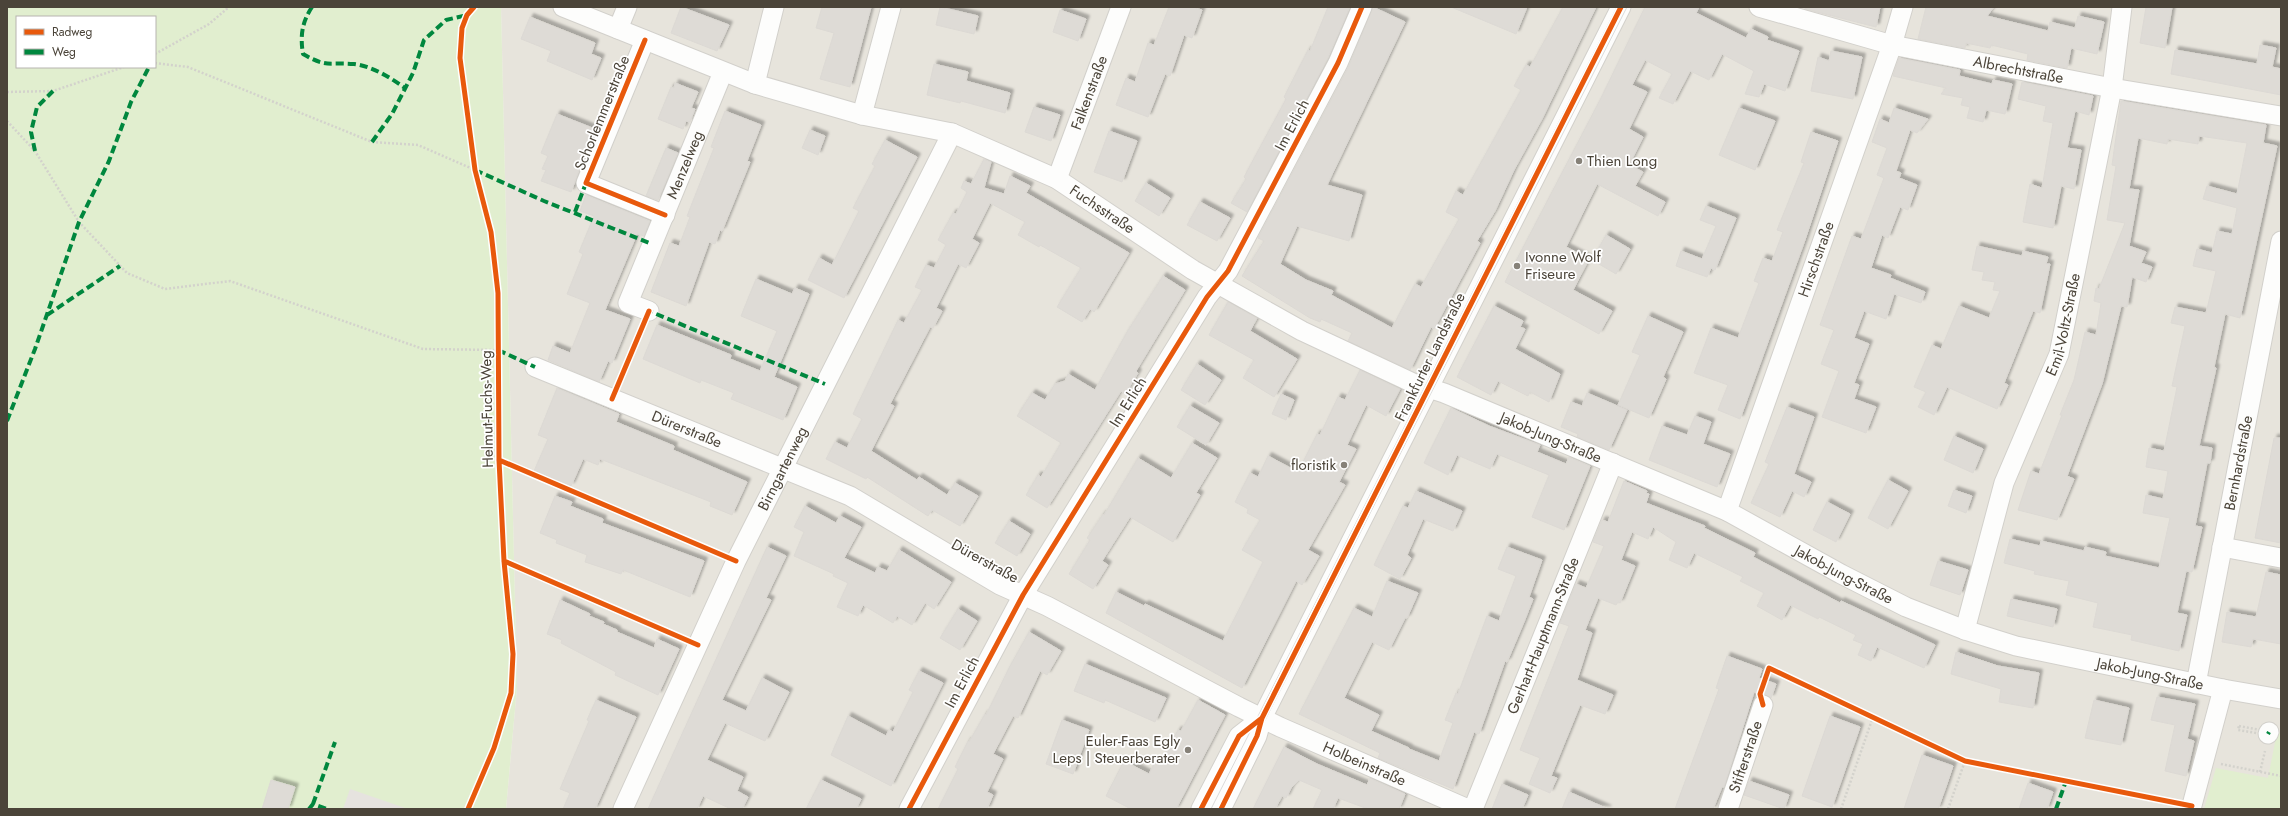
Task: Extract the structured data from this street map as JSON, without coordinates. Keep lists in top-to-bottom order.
{
  "streets": {
    "street": [
      "Albrechtstraße",
      "Falkenstraße",
      "Schorlemmerstraße",
      "Im Erlich",
      "Menzelweg",
      "Fuchsstraße",
      "Hirschstraße",
      "Emil-Voltz-Straße",
      "Frankfurter Landstraße",
      "Dürerstraße",
      "Jakob-Jung-Straße",
      "Bernhardstraße",
      "Birngartenweg",
      "Gerhart-Hauptmann-Straße",
      "Stifterstraße",
      "Holbeinstraße"
    ],
    "cycle path": ["Helmut-Fuchs-Weg"]
  },
  "crossings": [
    ["Albrechtstraße", "Hirschstraße"],
    ["Albrechtstraße", "Emil-Voltz-Straße"],
    ["Falkenstraße", "Fuchsstraße"],
    ["Schorlemmerstraße", "Menzelweg"],
    ["Schorlemmerstraße", "Fuchsstraße"],
    ["Im Erlich", "Fuchsstraße"],
    ["Im Erlich", "Dürerstraße"],
    ["Fuchsstraße", "Frankfurter Landstraße"],
    ["Fuchsstraße", "Jakob-Jung-Straße"],
    ["Fuchsstraße", "Birngartenweg"],
    ["Hirschstraße", "Jakob-Jung-Straße"],
    ["Emil-Voltz-Straße", "Jakob-Jung-Straße"],
    ["Frankfurter Landstraße", "Dürerstraße"],
    ["Frankfurter Landstraße", "Jakob-Jung-Straße"],
    ["Frankfurter Landstraße", "Holbeinstraße"],
    ["Dürerstraße", "Birngartenweg"],
    ["Dürerstraße", "Holbeinstraße"],
    ["Jakob-Jung-Straße", "Bernhardstraße"],
    ["Jakob-Jung-Straße", "Gerhart-Hauptmann-Straße"]
  ],
  "places": [
    "Thien Long",
    "Ivonne Wolf Friseure",
    "floristik",
    "Euler-Faas Egly Leps | Steuerberater"
  ],
  "legend": ["Radweg", "Weg"]
}
